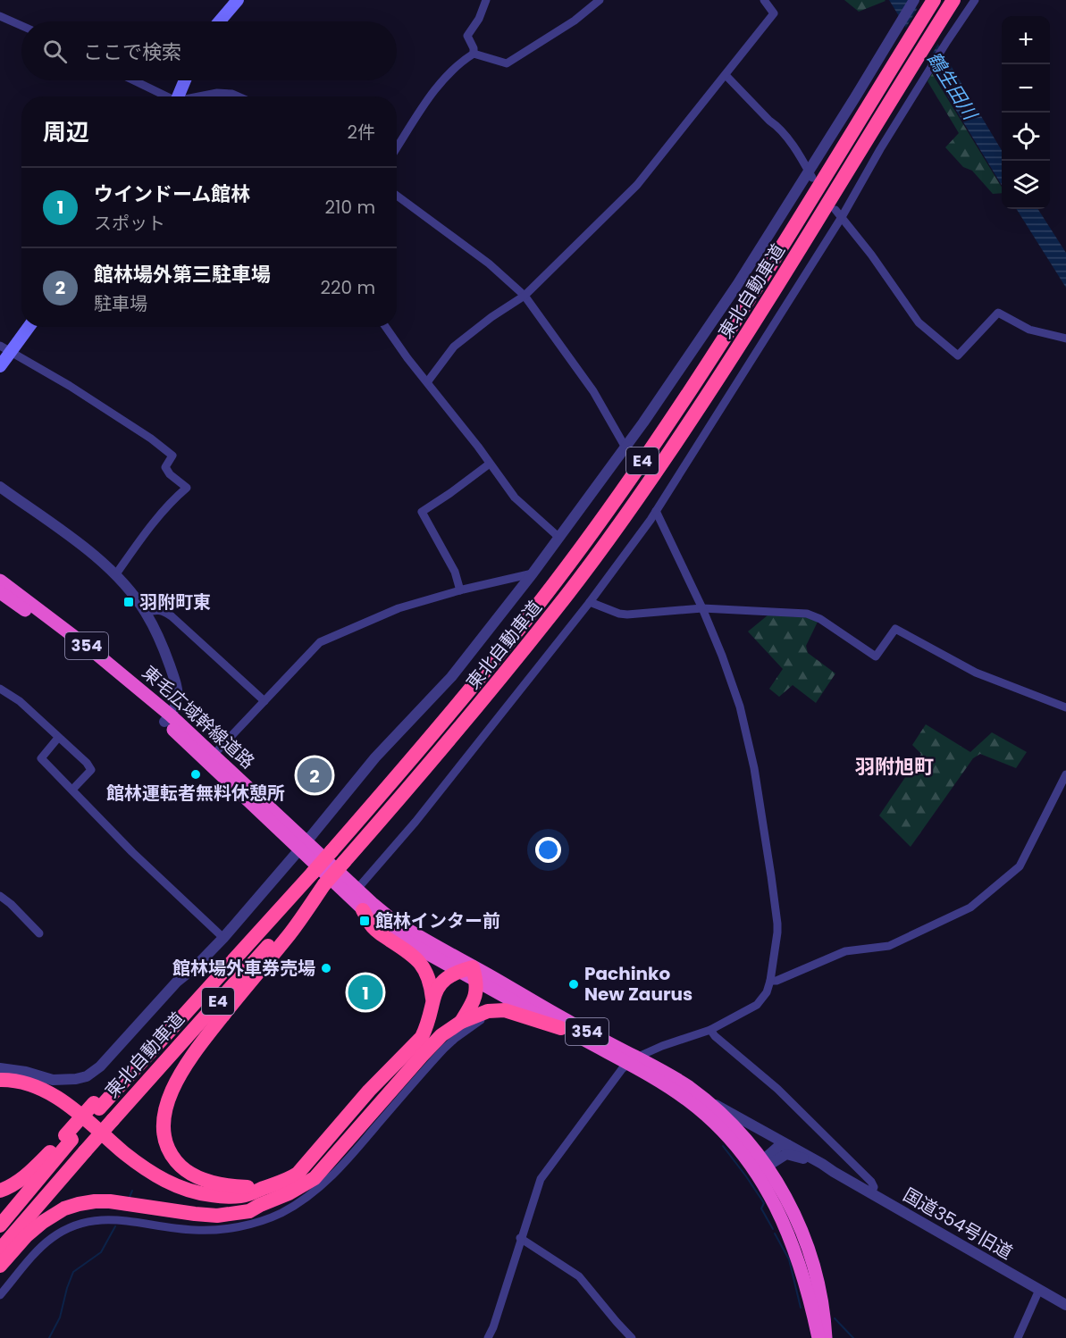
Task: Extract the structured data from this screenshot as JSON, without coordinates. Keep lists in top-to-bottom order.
{
  "streets": {
    "highway": [
      "東北自動車道",
      "E4",
      "354",
      "東毛広域幹線道路"
    ],
    "street": ["国道354号旧道"]
  },
  "crossings": [
    ["東毛広域幹線道路", "国道354号旧道"]
  ],
  "districts": ["羽附旭町"],
  "water": ["鶴生田川"],
  "places": {
    "transit": ["羽附町東", "館林インター前"],
    "other": ["館林運転者無料休憩所", "館林場外車券売場", "Pachinko New Zaurus"]
  },
  "page": {
    "map_buttons": ["+", "−"],
    "search": "ここで検索",
    "heading": ["周辺", "2件"],
    "list": [
      {
        "mark": "1",
        "name": "ウインドーム館林",
        "note": "スポット",
        "value": "210 m"
      },
      {
        "mark": "2",
        "name": "館林場外第三駐車場",
        "note": "駐車場",
        "value": "220 m"
      }
    ],
    "pins": ["2", "1"]
  }
}
